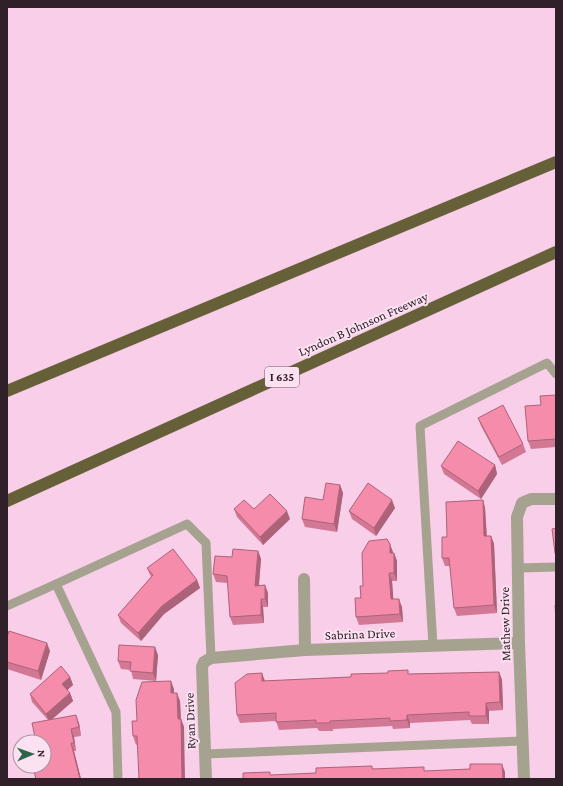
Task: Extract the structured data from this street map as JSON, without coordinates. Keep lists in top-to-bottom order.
{
  "streets": {
    "highway": ["Lyndon B Johnson Freeway", "I 635"],
    "street": ["Mathew Drive", "Sabrina Drive", "Ryan Drive"]
  },
  "crossings": [
    ["Mathew Drive", "Sabrina Drive"],
    ["Sabrina Drive", "Ryan Drive"]
  ],
  "north": "right"
}
